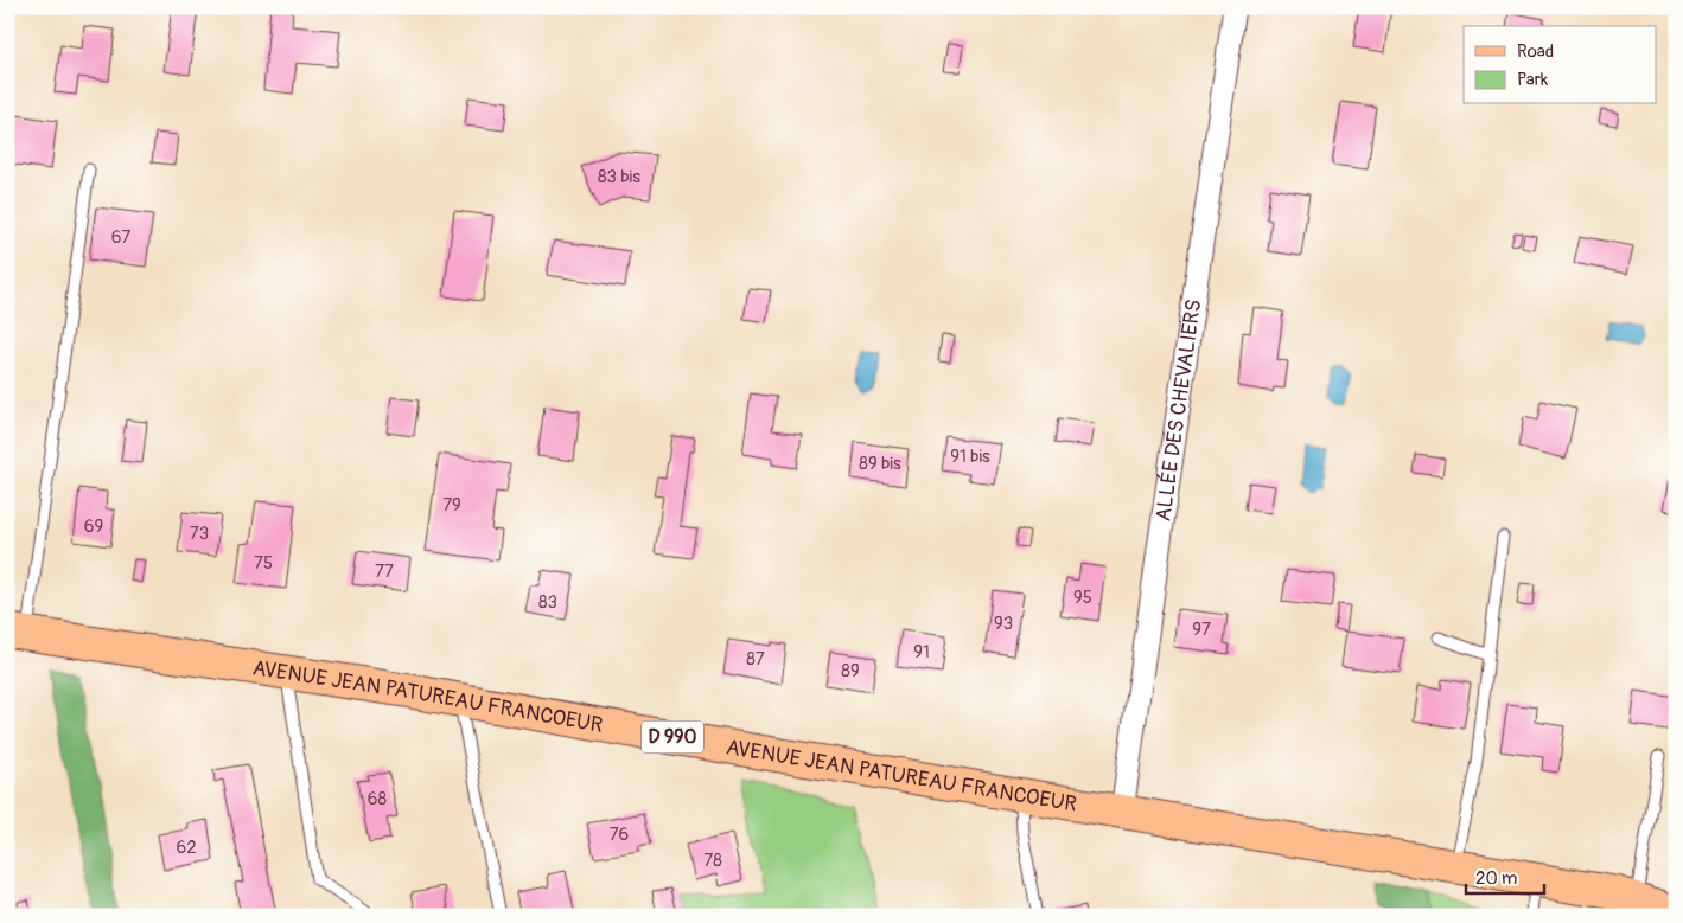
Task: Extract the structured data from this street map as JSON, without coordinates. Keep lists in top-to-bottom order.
{
  "streets": {
    "main road": ["AVENUE JEAN PATUREAU FRANCOEUR", "D 990"],
    "street": ["ALLÉE DES CHEVALIERS"]
  },
  "crossings": [
    ["ALLÉE DES CHEVALIERS", "AVENUE JEAN PATUREAU FRANCOEUR"]
  ],
  "house_numbers": [
    "83 bis",
    "67",
    "91 bis",
    "89 bis",
    "79",
    "69",
    "73",
    "75",
    "77",
    "95",
    "83",
    "93",
    "97",
    "91",
    "87",
    "89",
    "68",
    "76",
    "62",
    "78"
  ],
  "legend": ["Road", "Park"],
  "scale_bar": "20 m"
}
